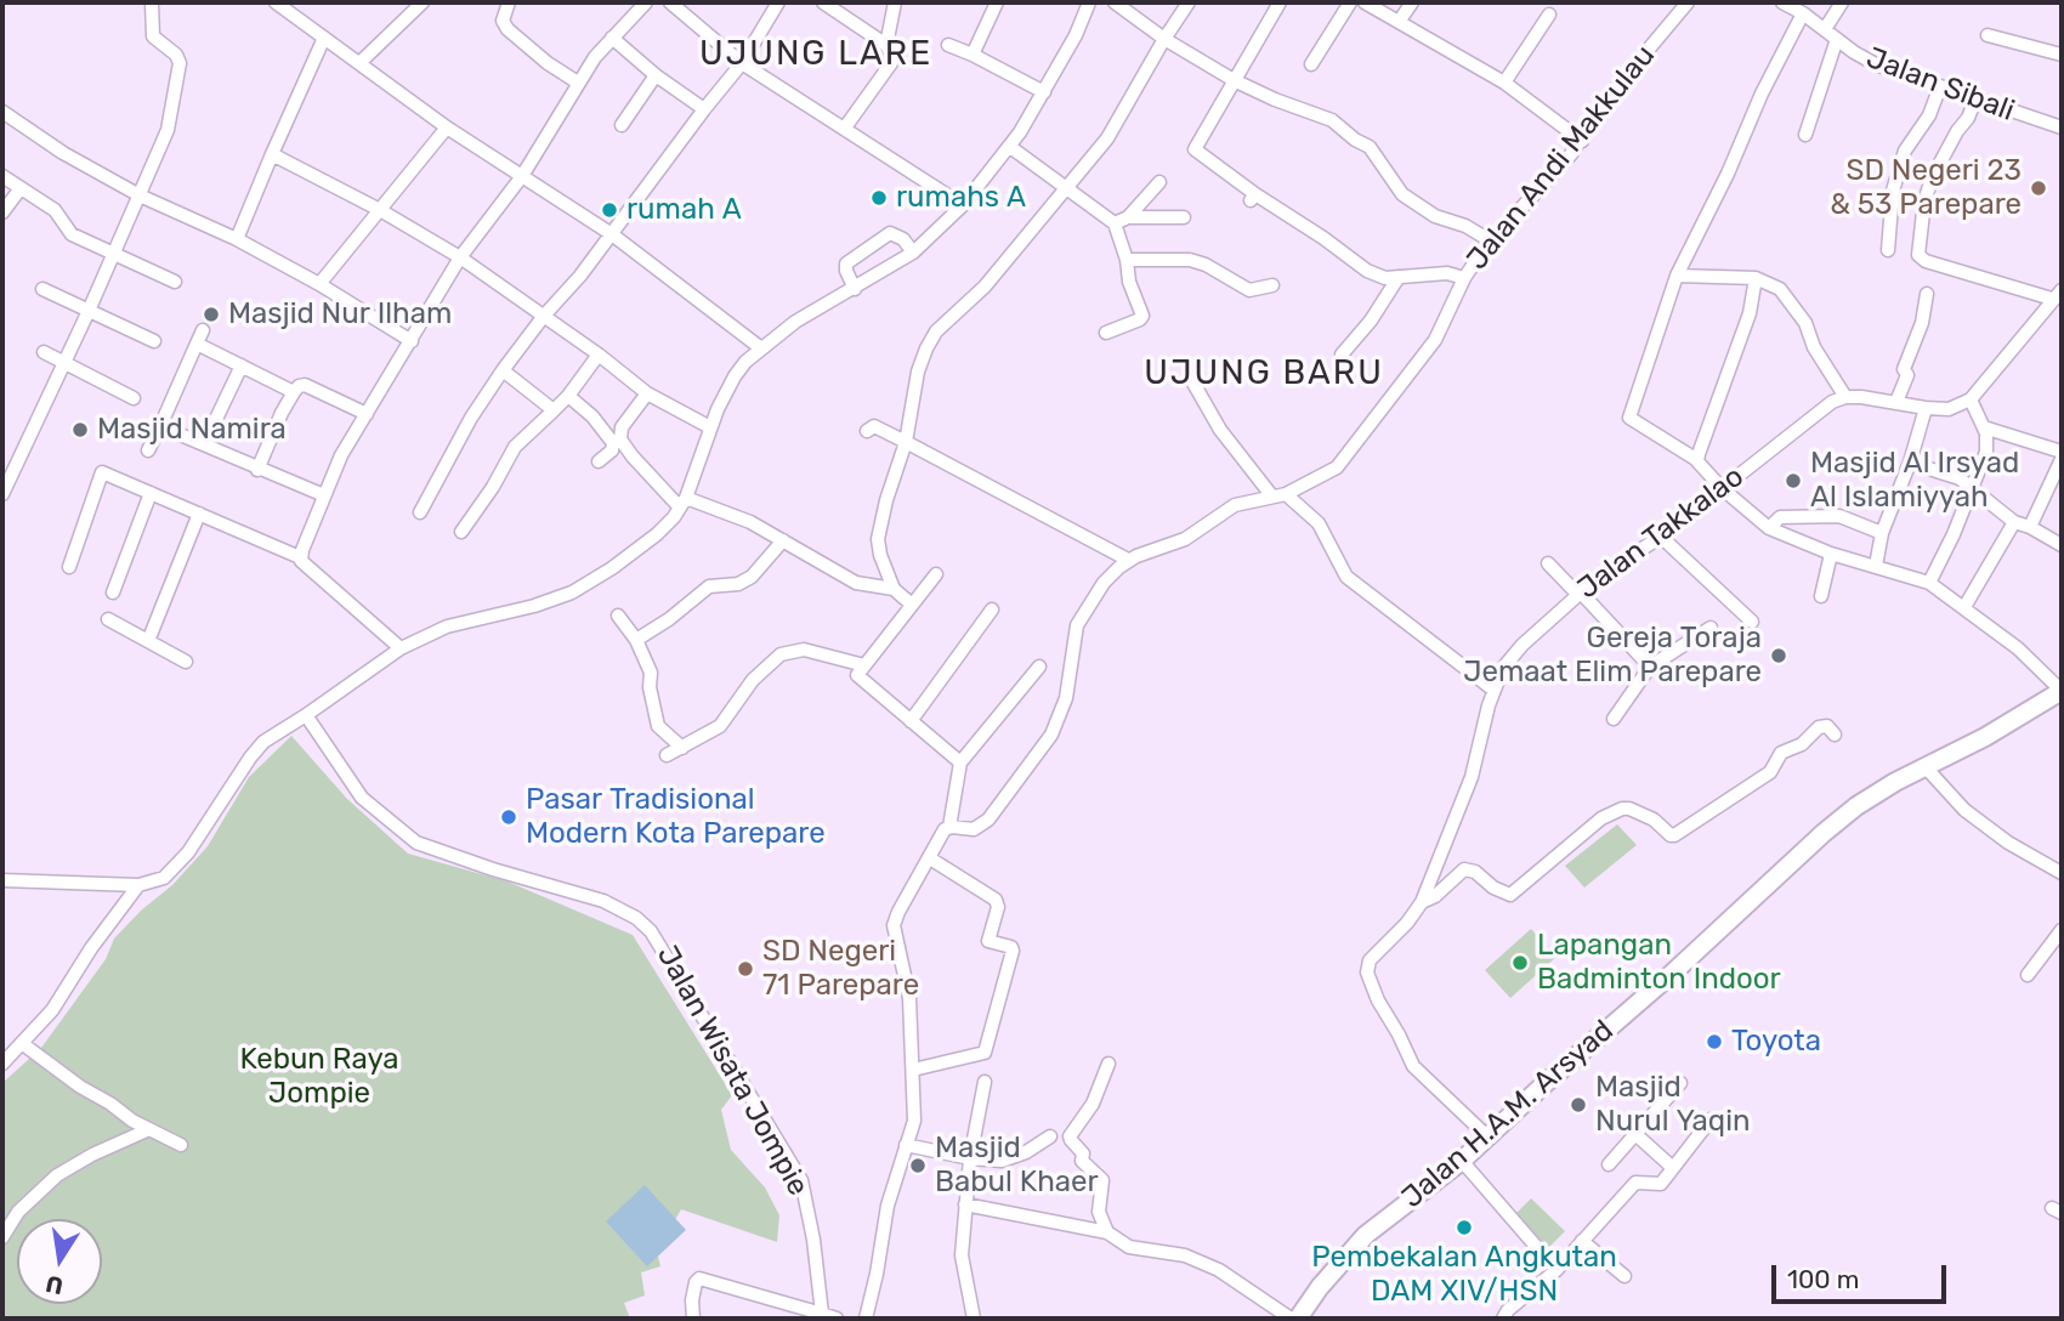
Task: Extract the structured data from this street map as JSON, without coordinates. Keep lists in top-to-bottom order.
{
  "streets": {
    "highway": ["Jalan H.A.M. Arsyad"],
    "street": [
      "Jalan Sibali",
      "Jalan Andi Makkulau",
      "Jalan Takkalao",
      "Jalan Wisata Jompie"
    ]
  },
  "crossings": [
    ["Jalan Takkalao", "Jalan H.A.M. Arsyad"]
  ],
  "districts": ["UJUNG LARE", "UJUNG BARU"],
  "parks": ["Kebun Raya Jompie"],
  "places": [
    "SD Negeri 23 & 53 Parepare",
    "rumahs A",
    "rumah A",
    "Masjid Nur Ilham",
    "Masjid Namira",
    "Masjid Al Irsyad Al Islamiyyah",
    "Gereja Toraja Jemaat Elim Parepare",
    "Pasar Tradisional Modern Kota Parepare",
    "Lapangan Badminton Indoor",
    "SD Negeri 71 Parepare",
    "Toyota",
    "Masjid Nurul Yaqin",
    "Masjid Babul Khaer",
    "Pembekalan Angkutan DAM XIV/HSN"
  ],
  "scale_bar": "100 m",
  "north": "bottom"
}
